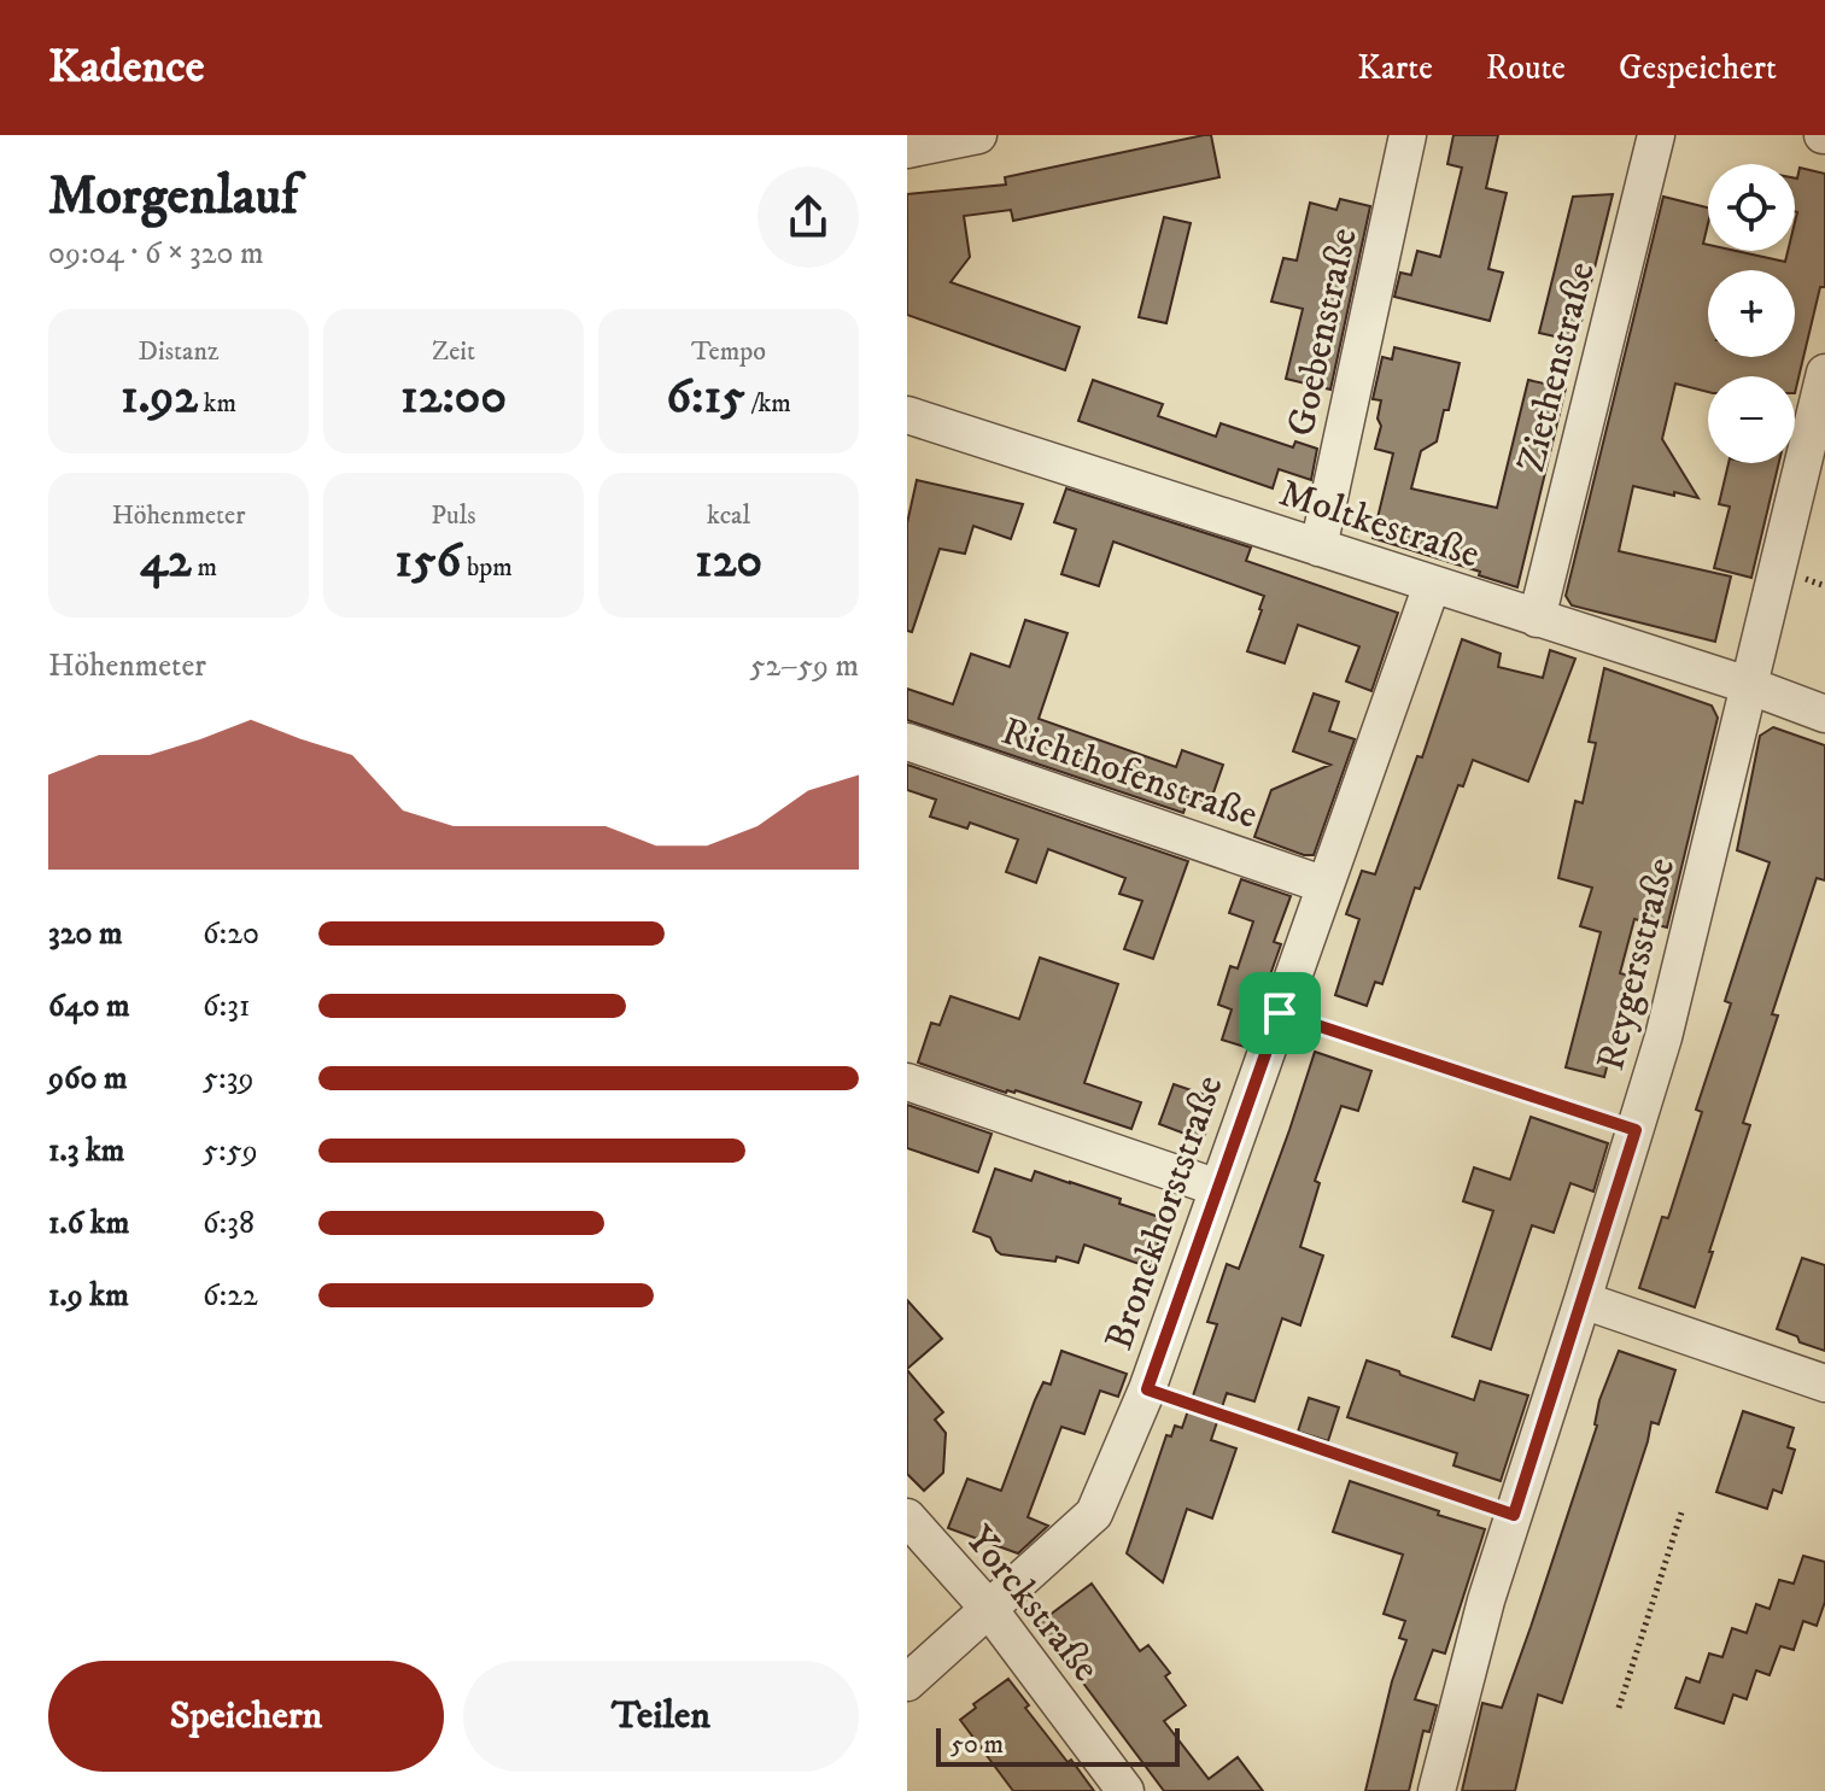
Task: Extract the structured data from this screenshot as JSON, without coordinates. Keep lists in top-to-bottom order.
{
  "streets": {
    "street": [
      "Goebenstraße",
      "Ziethenstraße",
      "Moltkestraße",
      "Richthofenstraße",
      "Reygersstraße",
      "Bronckhorststraße",
      "Yorckstraße"
    ]
  },
  "crossings": [
    ["Goebenstraße", "Moltkestraße"],
    ["Ziethenstraße", "Moltkestraße"],
    ["Moltkestraße", "Reygersstraße"],
    ["Moltkestraße", "Bronckhorststraße"],
    ["Richthofenstraße", "Bronckhorststraße"],
    ["Bronckhorststraße", "Yorckstraße"]
  ],
  "scale_bar": "50 m",
  "page": {
    "header": "Kadence",
    "nav": ["Karte", "Route", "Gespeichert"],
    "heading": ["Morgenlauf", "09:04 · 6 × 320 m"],
    "map_buttons": ["+", "−"],
    "stats": [
      ["Distanz", "1.92 km"],
      ["Zeit", "12:00"],
      ["Tempo", "6:15 /km"],
      ["Höhenmeter", "42 m"],
      ["Puls", "156 bpm"],
      ["kcal", "120"]
    ],
    "chart": ["Höhenmeter", "52–59 m"],
    "list": [
      {
        "name": "320 m",
        "note": "6:20"
      },
      {
        "name": "640 m",
        "note": "6:31"
      },
      {
        "name": "960 m",
        "note": "5:39"
      },
      {
        "name": "1.3 km",
        "note": "5:59"
      },
      {
        "name": "1.6 km",
        "note": "6:38"
      },
      {
        "name": "1.9 km",
        "note": "6:22"
      }
    ],
    "buttons": ["Speichern", "Teilen"],
    "scale": "50 m"
  }
}
